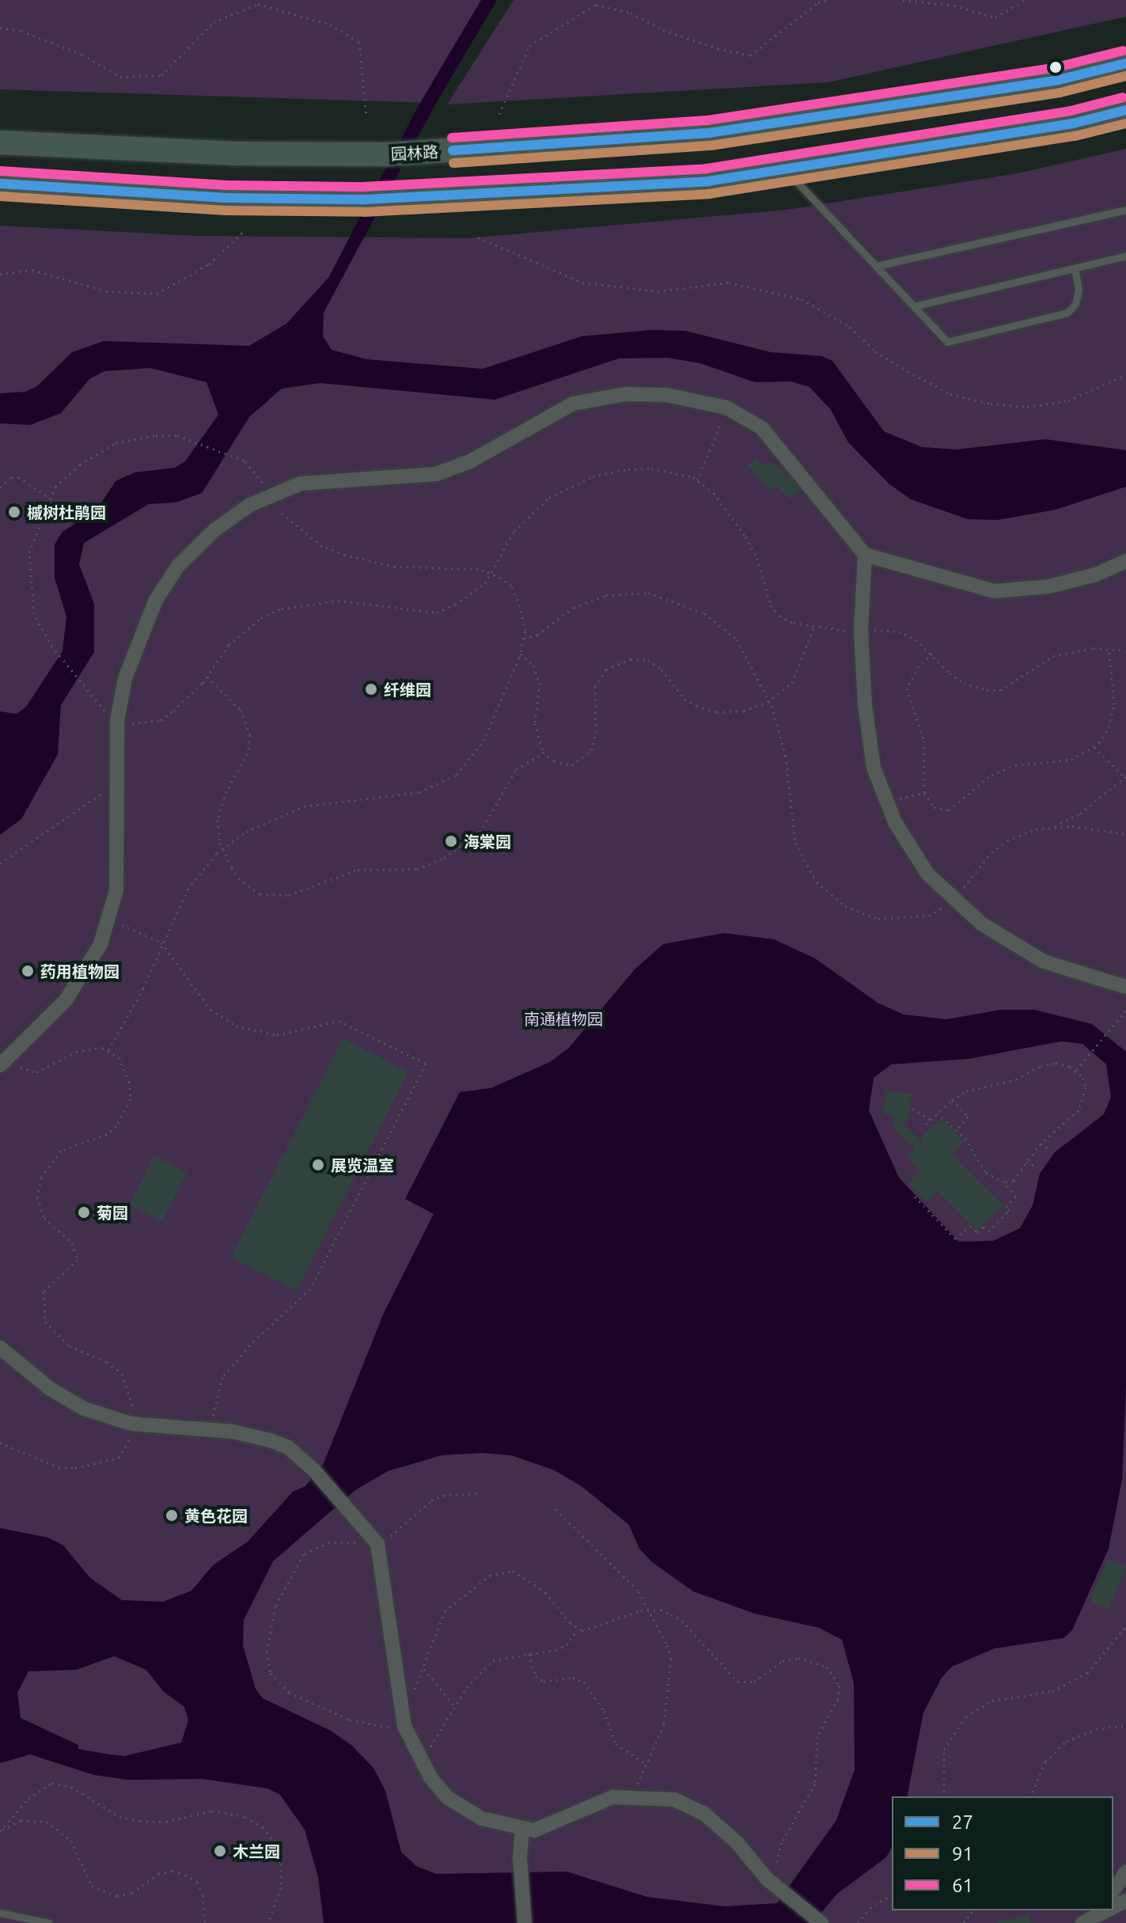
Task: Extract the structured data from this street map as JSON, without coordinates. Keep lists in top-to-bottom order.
{
  "streets": {
    "main road": ["园林路"]
  },
  "parks": ["南通植物园"],
  "places": [
    "槭树杜鹃园",
    "纤维园",
    "海棠园",
    "药用植物园",
    "展览温室",
    "菊园",
    "黄色花园",
    "木兰园"
  ],
  "lines": ["transit line 61", "transit line 27", "transit line 91"],
  "legend": ["27", "91", "61"]
}
